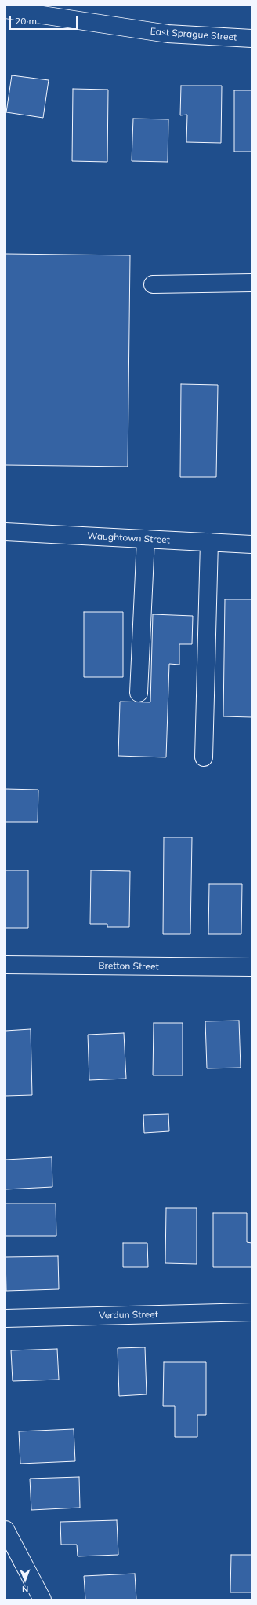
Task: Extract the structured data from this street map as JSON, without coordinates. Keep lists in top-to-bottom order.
{
  "streets": {
    "street": [
      "East Sprague Street",
      "Waughtown Street",
      "Bretton Street",
      "Verdun Street"
    ]
  },
  "scale_bar": "20 m",
  "north": "bottom"
}
